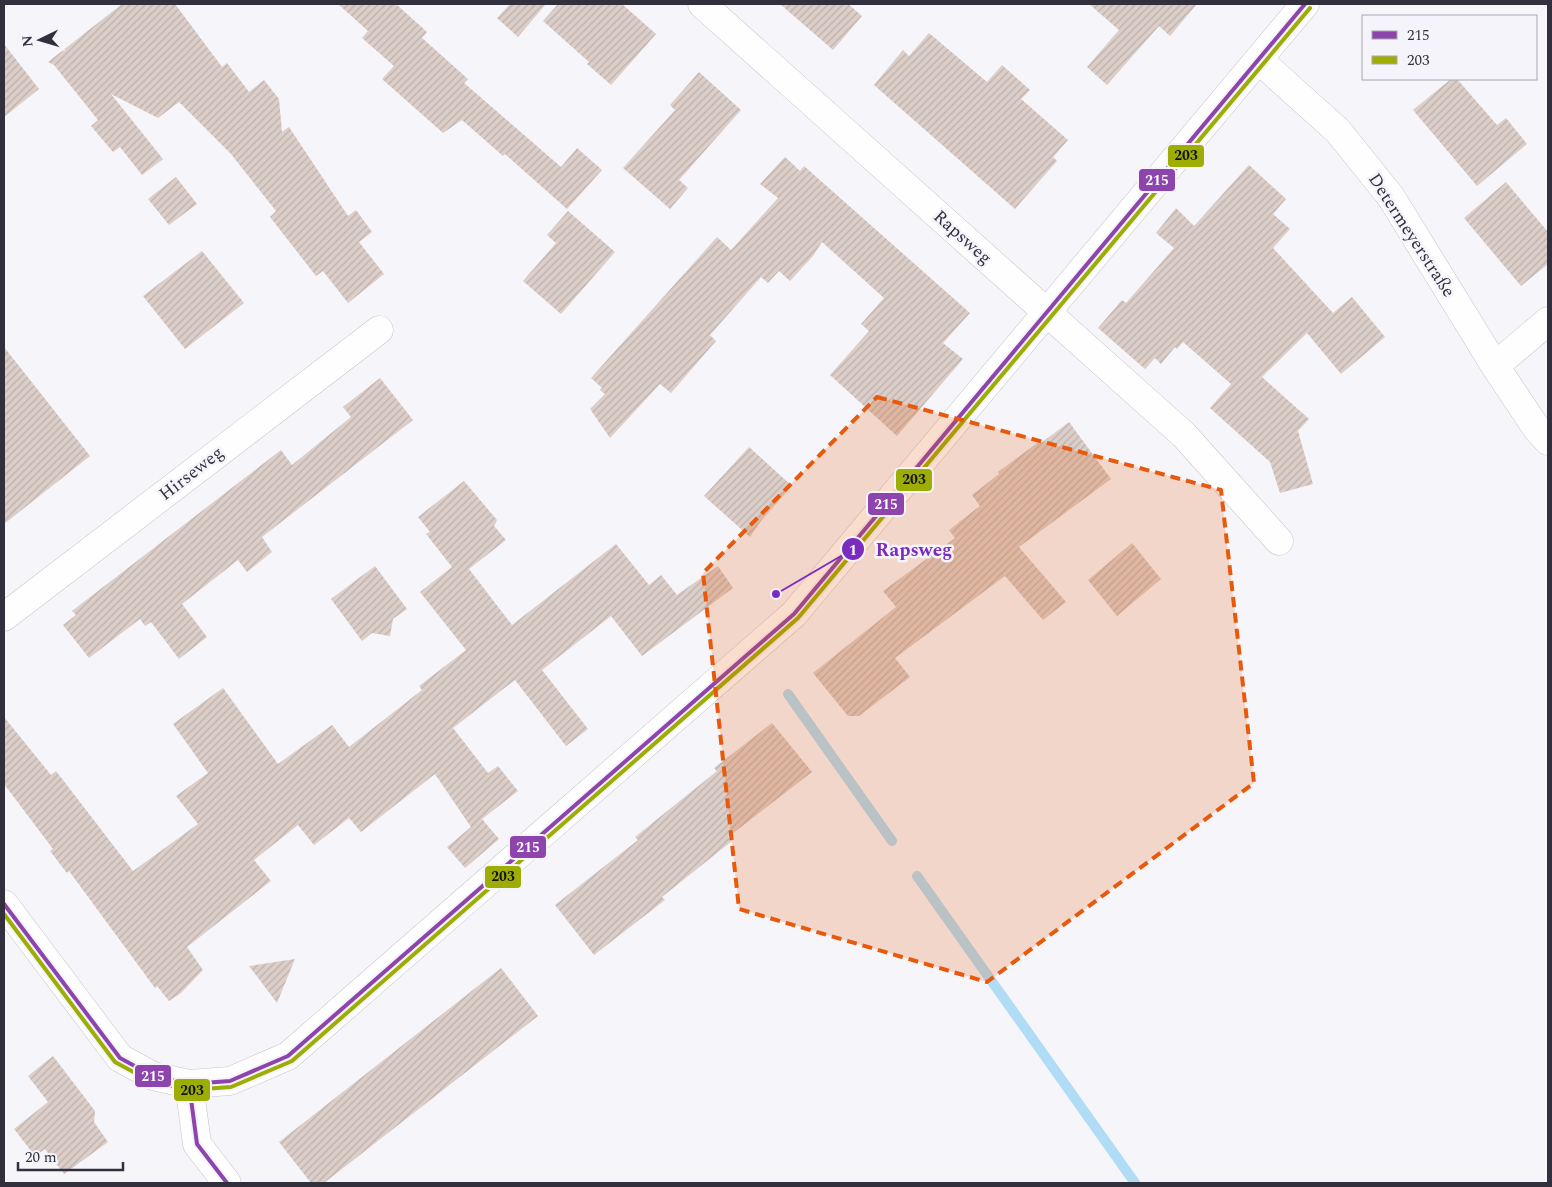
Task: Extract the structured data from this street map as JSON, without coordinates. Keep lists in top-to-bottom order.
{
  "streets": {
    "street": ["Determeyerstraße", "Rapsweg", "Hirseweg"]
  },
  "places": ["Rapsweg"],
  "lines": ["transit line 215", "transit line 203"],
  "legend": ["215", "203"],
  "scale_bar": "20 m",
  "north": "left"
}
